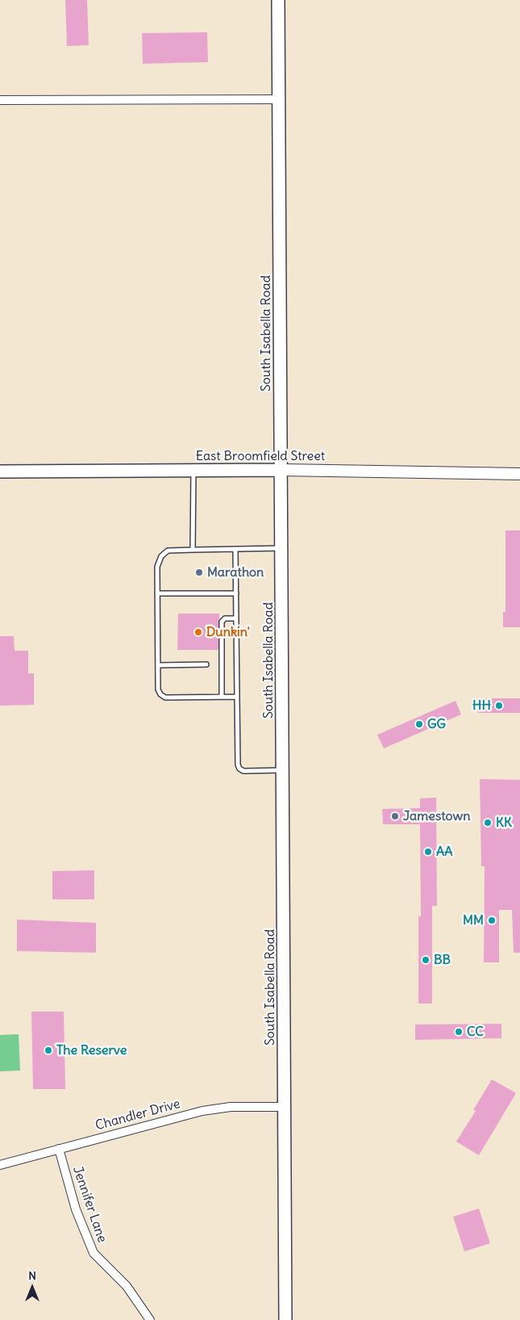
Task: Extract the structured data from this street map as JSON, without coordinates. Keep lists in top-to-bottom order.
{
  "streets": {
    "main road": ["South Isabella Road", "East Broomfield Street"],
    "street": ["Chandler Drive", "Jennifer Lane"]
  },
  "crossings": [
    ["South Isabella Road", "East Broomfield Street"],
    ["South Isabella Road", "Chandler Drive"],
    ["Chandler Drive", "Jennifer Lane"]
  ],
  "places": [
    "Marathon",
    "Dunkin'",
    "HH",
    "GG",
    "Jamestown",
    "KK",
    "AA",
    "MM",
    "BB",
    "CC",
    "The Reserve"
  ],
  "north": "top"
}
